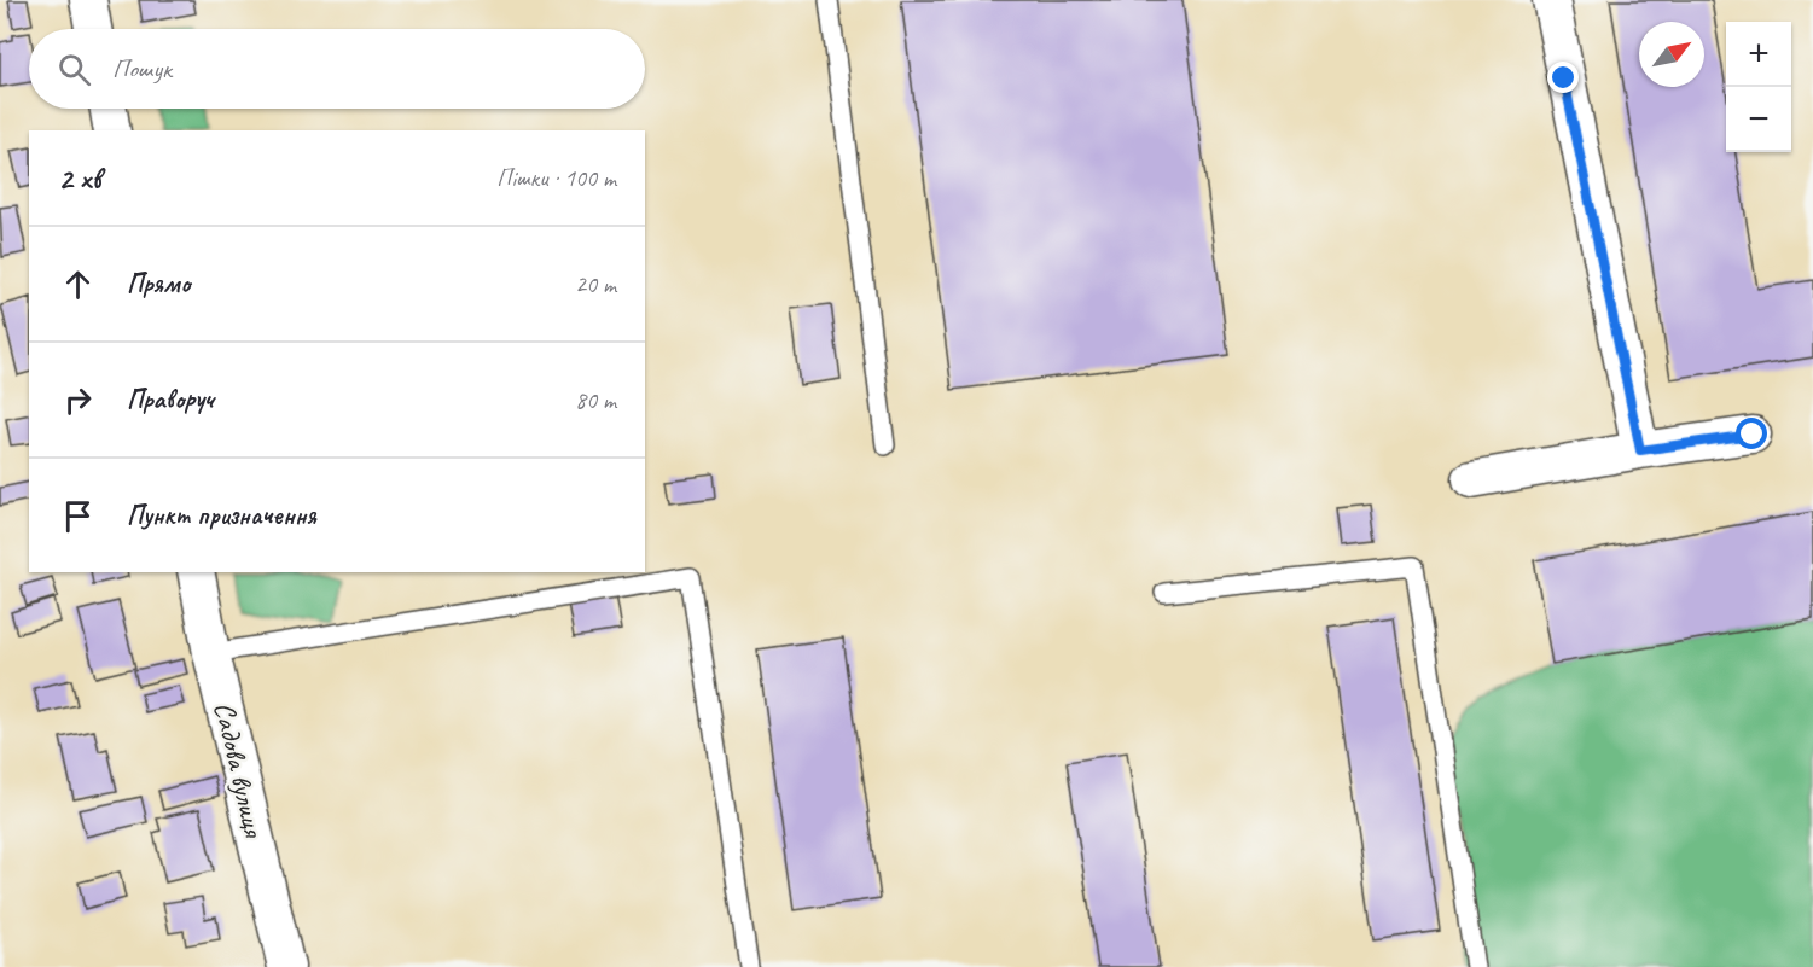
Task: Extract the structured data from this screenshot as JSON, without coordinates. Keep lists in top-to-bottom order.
{
  "streets": {
    "street": ["Садова вулиця"]
  },
  "north": "top right",
  "page": {
    "map_buttons": ["+", "−"],
    "search": "Пошук",
    "heading": ["2 хв", "Пішки · 100 m"],
    "list": [
      ["Прямо", "20 m"],
      ["Праворуч", "80 m"],
      "Пункт призначення"
    ]
  }
}
